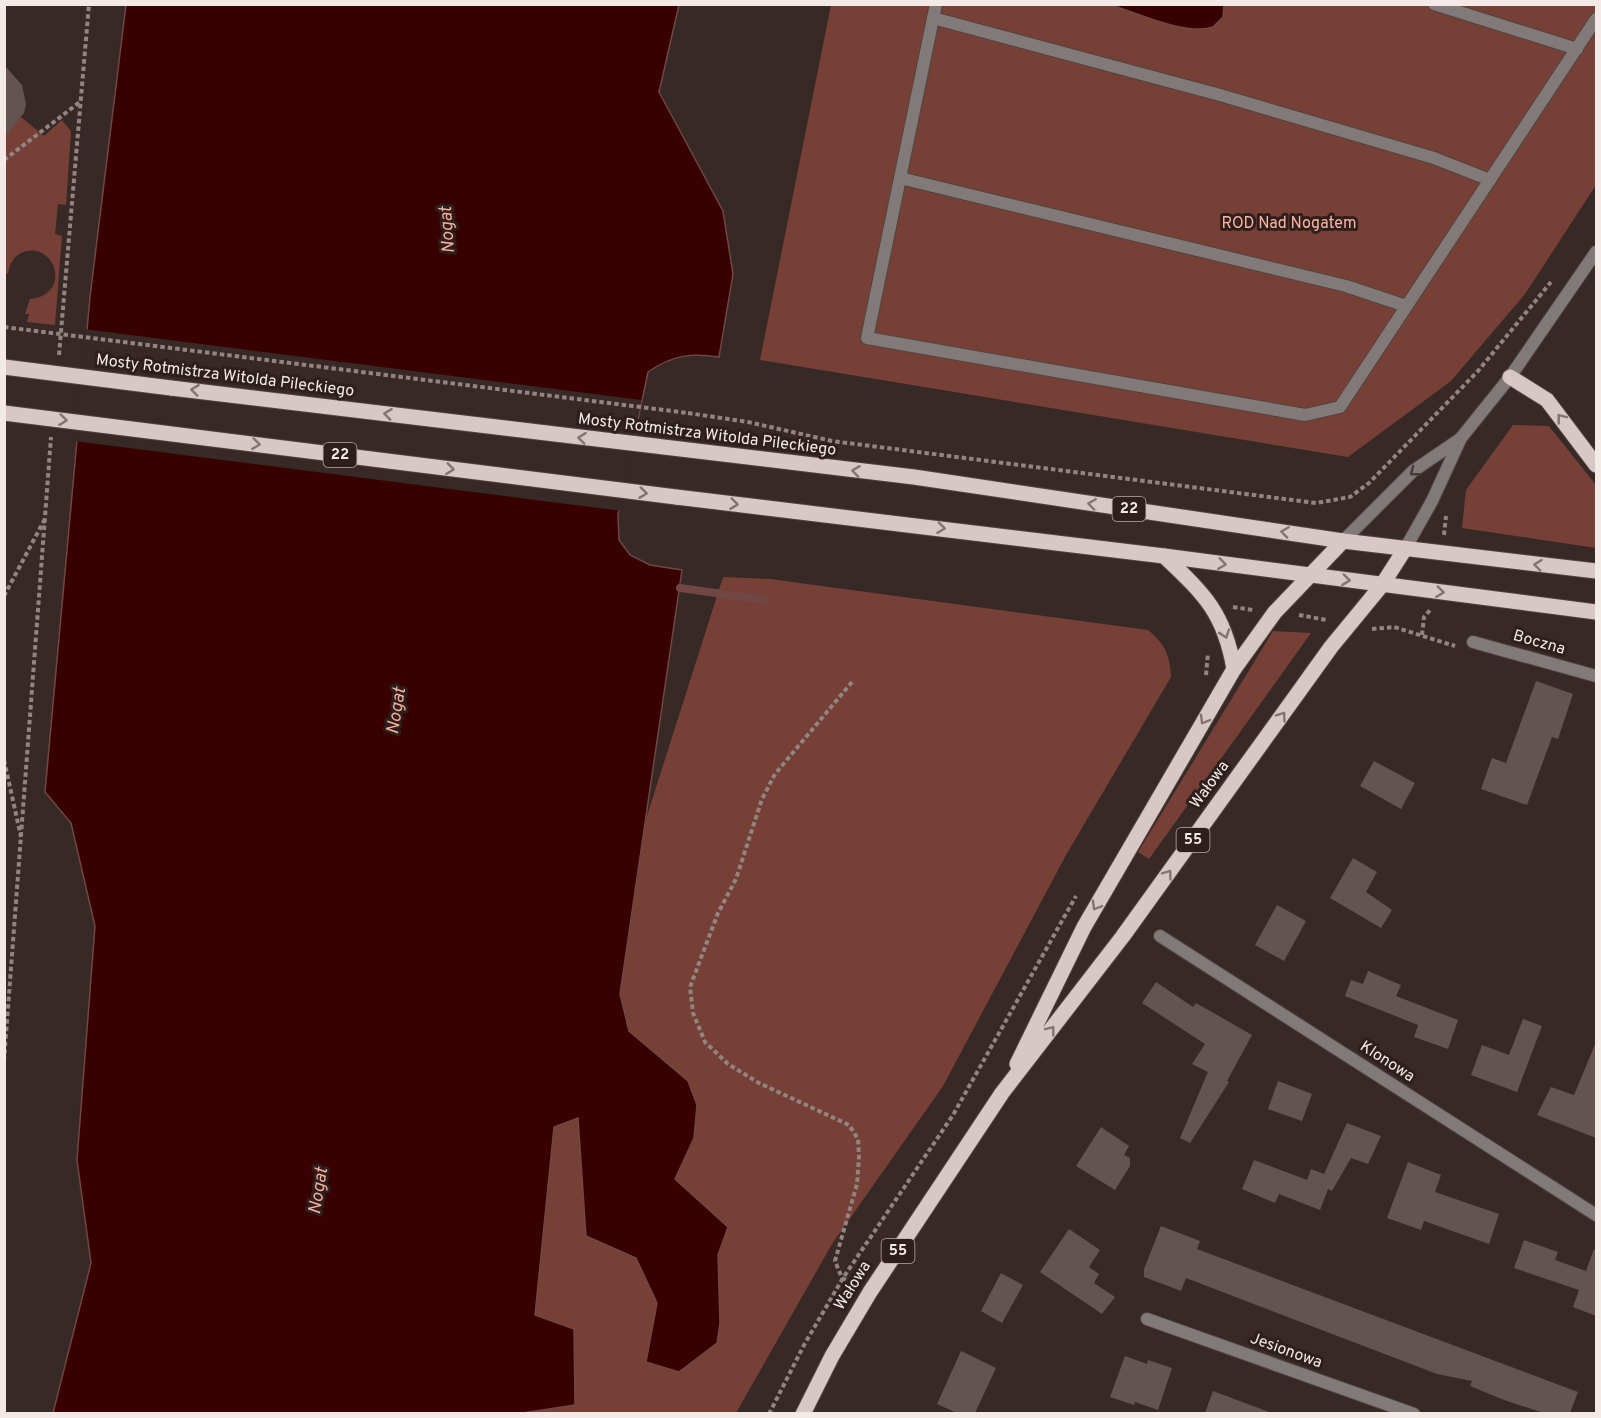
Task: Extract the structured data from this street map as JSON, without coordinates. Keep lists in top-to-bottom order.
{
  "streets": {
    "main road": [
      "Mosty Rotmistrza Witolda Pileckiego",
      "22",
      "Wałowa",
      "55"
    ],
    "street": ["Boczna", "Klonowa", "Jesionowa"]
  },
  "crossings": [
    ["Mosty Rotmistrza Witolda Pileckiego", "22"],
    ["Mosty Rotmistrza Witolda Pileckiego", "Wałowa"],
    ["Mosty Rotmistrza Witolda Pileckiego", "55"],
    ["22", "Wałowa"],
    ["22", "55"],
    ["Wałowa", "55"]
  ],
  "water": ["Nogat"],
  "parks": ["ROD Nad Nogatem"]
}
